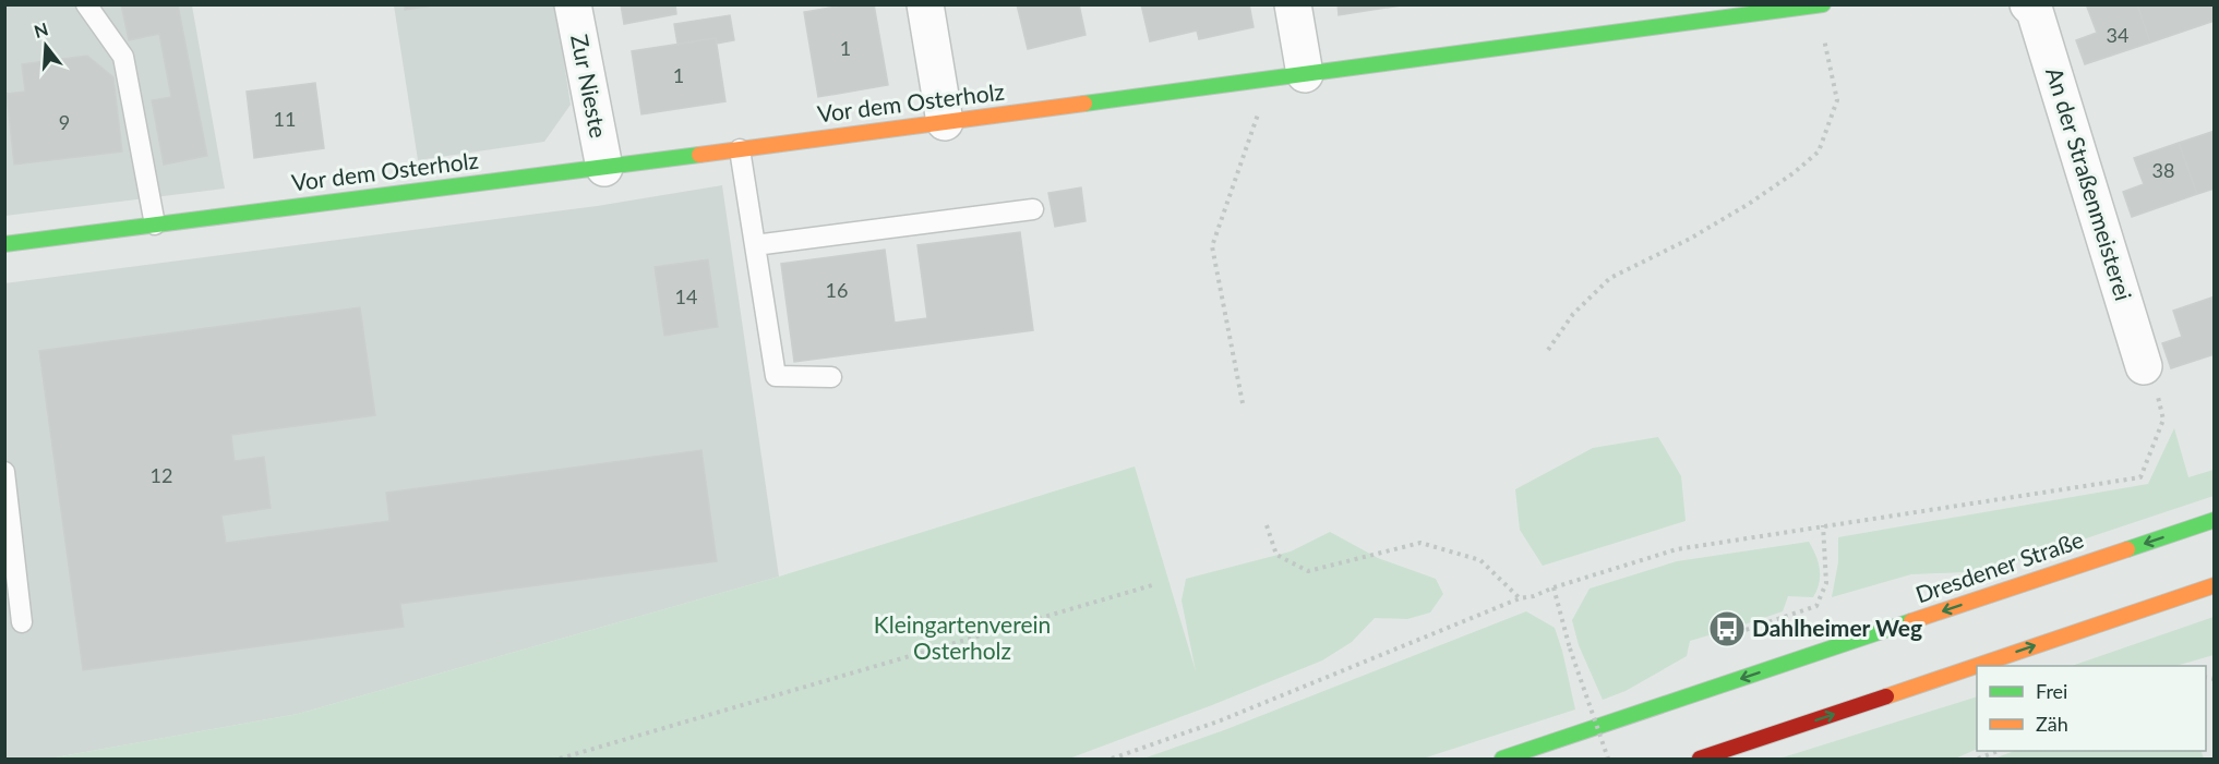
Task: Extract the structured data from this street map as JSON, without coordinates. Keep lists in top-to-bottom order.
{
  "streets": {
    "street": [
      "Zur Nieste",
      "Vor dem Osterholz",
      "An der Straßenmeisterei",
      "Dresdener Straße"
    ]
  },
  "crossings": [
    ["Zur Nieste", "Vor dem Osterholz"]
  ],
  "parks": ["Kleingartenverein Osterholz"],
  "places": {
    "bus stop": ["Dahlheimer Weg"]
  },
  "house_numbers": [
    "34",
    "1",
    "1",
    "11",
    "9",
    "38",
    "16",
    "14",
    "12"
  ],
  "legend": ["Frei", "Zäh"],
  "north": "top"
}
